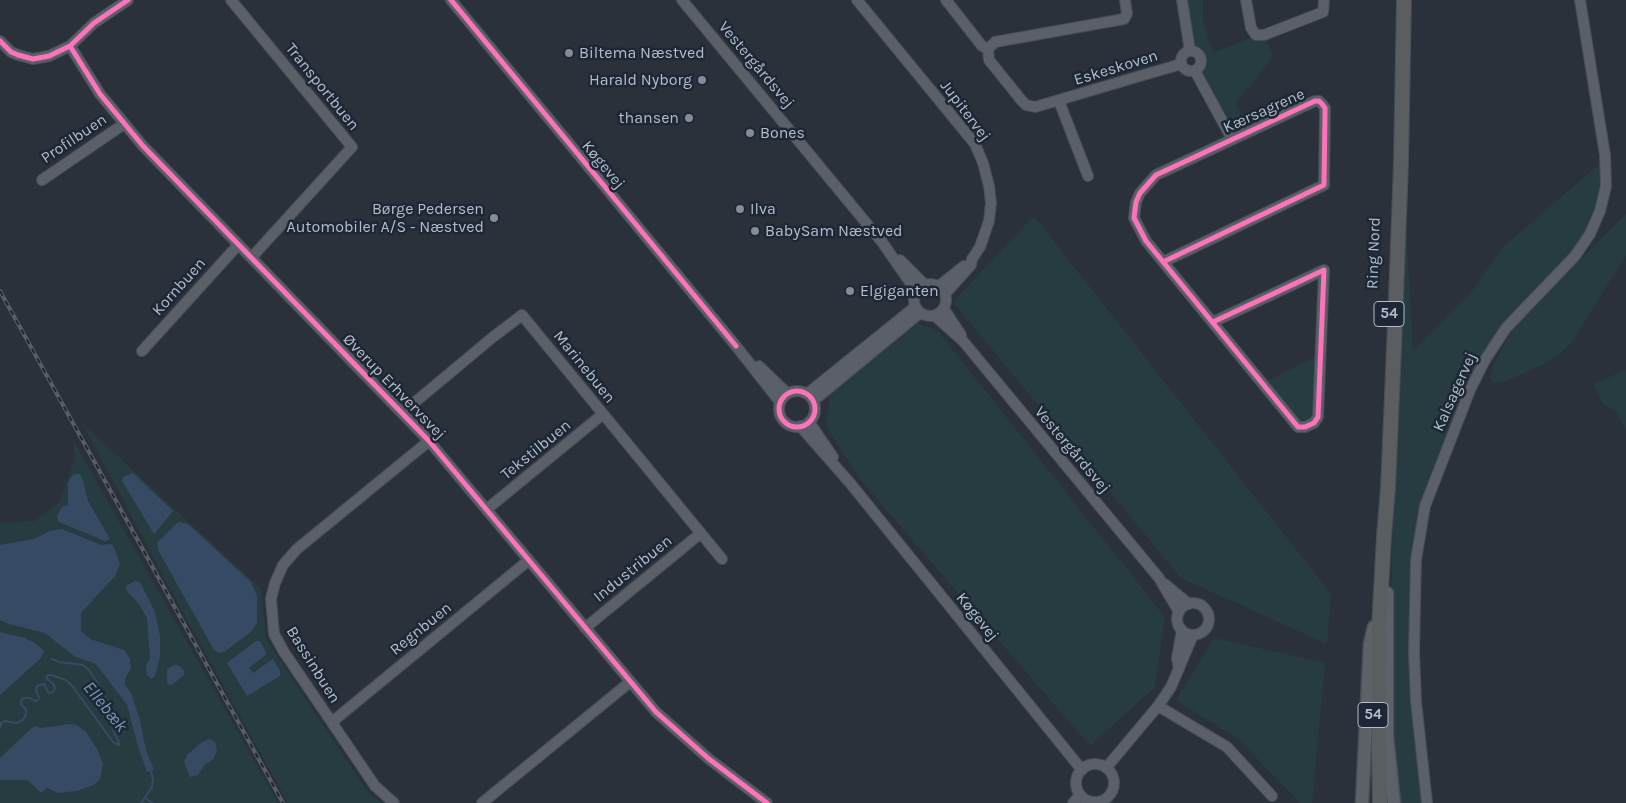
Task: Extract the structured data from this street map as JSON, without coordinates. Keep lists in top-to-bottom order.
{
  "streets": {
    "highway": ["Ring Nord", "54"],
    "street": [
      "Vestergårdsvej",
      "Eskeskoven",
      "Transportbuen",
      "Jupitervej",
      "Kærsagrene",
      "Profilbuen",
      "Køgevej",
      "Kornbuen",
      "Marinebuen",
      "Øverup Erhvervsvej",
      "Kalsagervej",
      "Tekstilbuen",
      "Industribuen",
      "Regnbuen",
      "Bassinbuen"
    ]
  },
  "crossings": [
    ["Vestergårdsvej", "Jupitervej"],
    ["Eskeskoven", "Kærsagrene"],
    ["Transportbuen", "Øverup Erhvervsvej"],
    ["Profilbuen", "Øverup Erhvervsvej"],
    ["Ring Nord", "54"],
    ["Kornbuen", "Øverup Erhvervsvej"],
    ["Marinebuen", "Øverup Erhvervsvej"],
    ["Marinebuen", "Tekstilbuen"],
    ["Marinebuen", "Industribuen"],
    ["Øverup Erhvervsvej", "Tekstilbuen"],
    ["Øverup Erhvervsvej", "Industribuen"],
    ["Øverup Erhvervsvej", "Regnbuen"],
    ["Øverup Erhvervsvej", "Bassinbuen"],
    ["Regnbuen", "Bassinbuen"]
  ],
  "water": ["Ellebæk"],
  "places": [
    "Biltema Næstved",
    "Harald Nyborg",
    "thansen",
    "Bones",
    "Ilva",
    "Børge Pedersen Automobiler A/S - Næstved",
    "BabySam Næstved",
    "Elgiganten"
  ]
}
